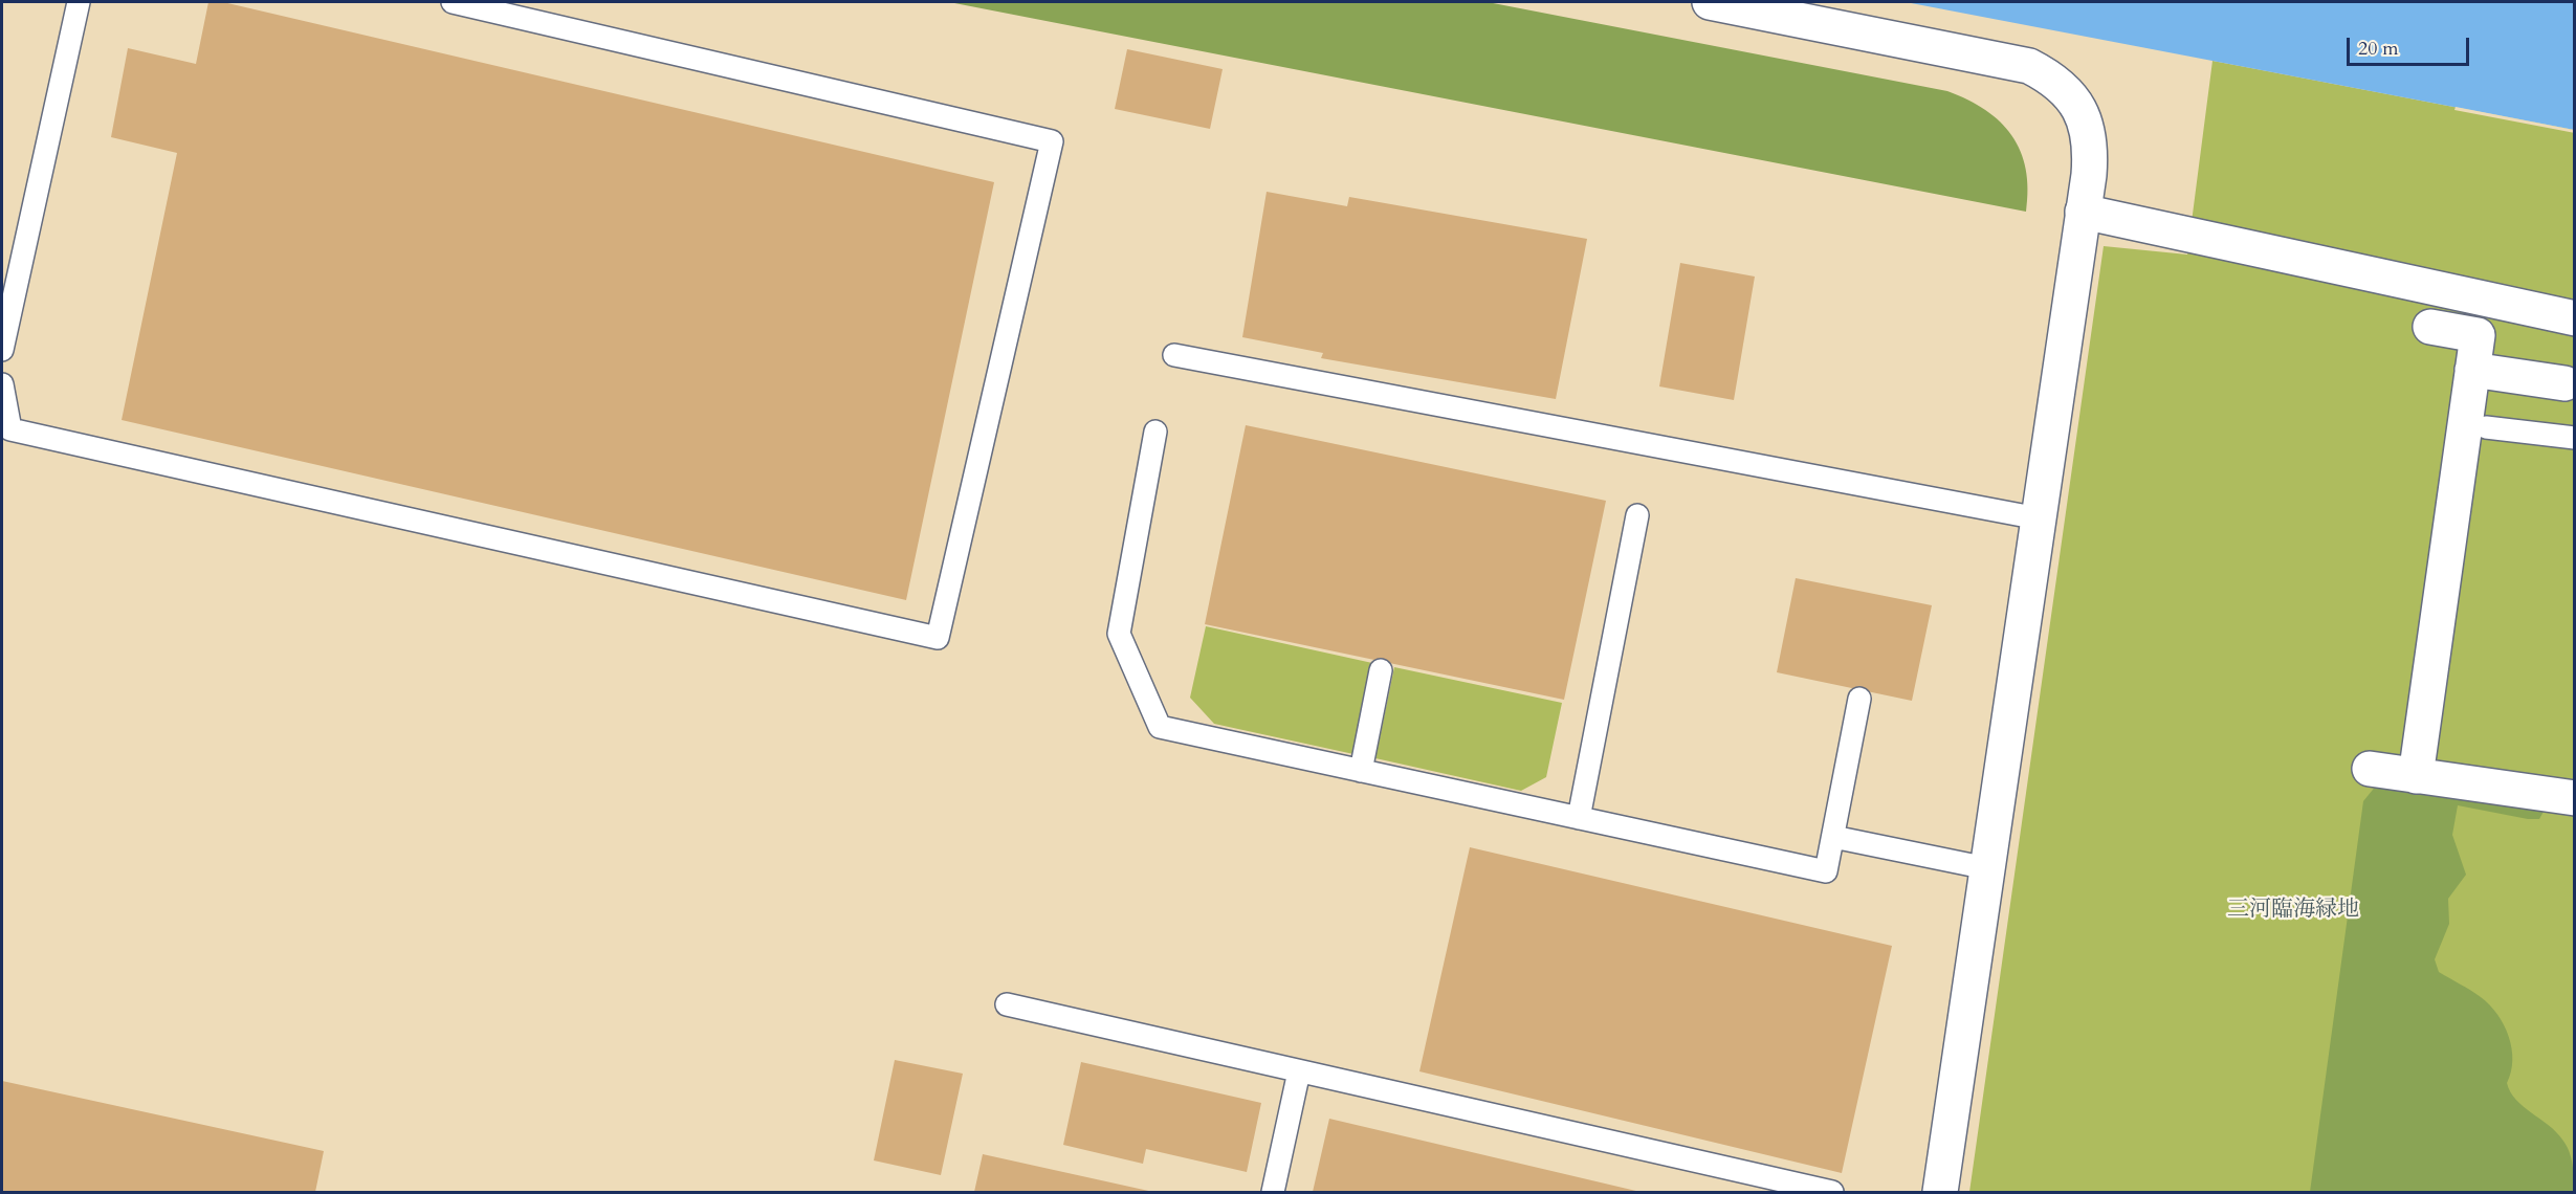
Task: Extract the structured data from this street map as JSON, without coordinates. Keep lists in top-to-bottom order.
{
  "parks": ["三河臨海緑地"],
  "scale_bar": "20 m"
}
